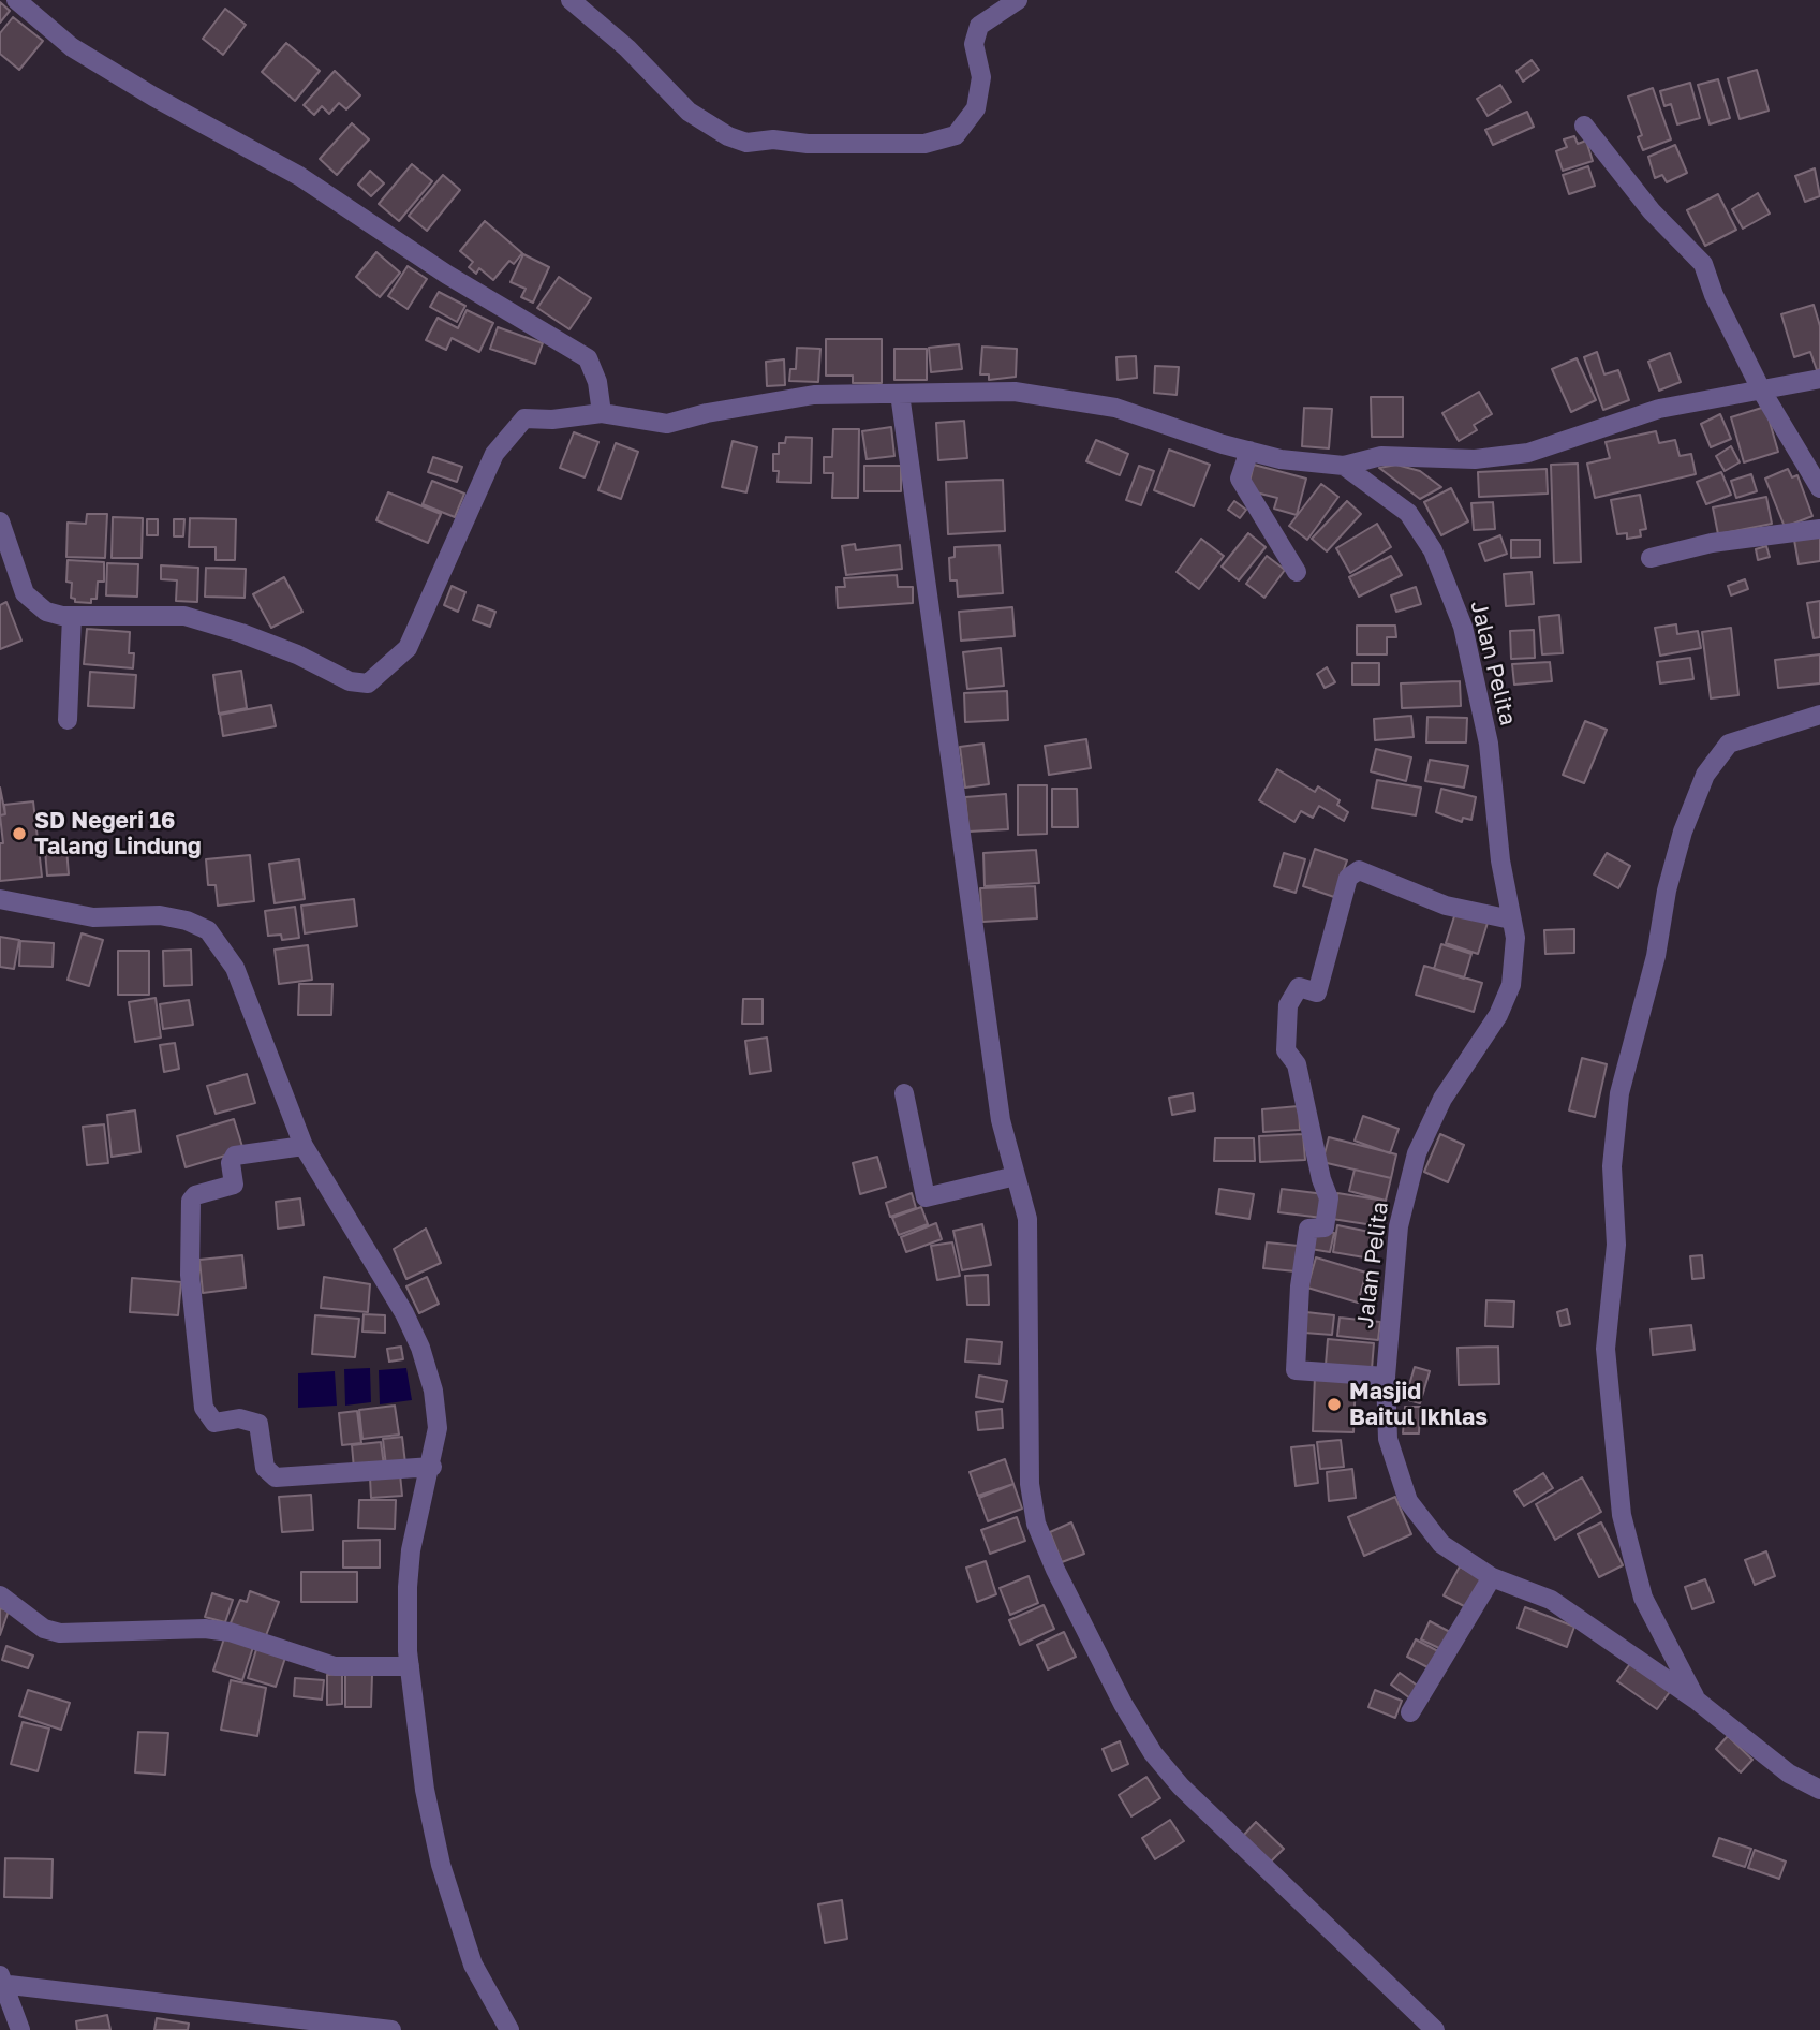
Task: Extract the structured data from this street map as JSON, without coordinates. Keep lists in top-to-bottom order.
{
  "streets": {
    "street": ["Jalan Pelita"]
  },
  "places": ["SD Negeri 16 Talang Lindung", "Masjid Baitul Ikhlas"]
}
